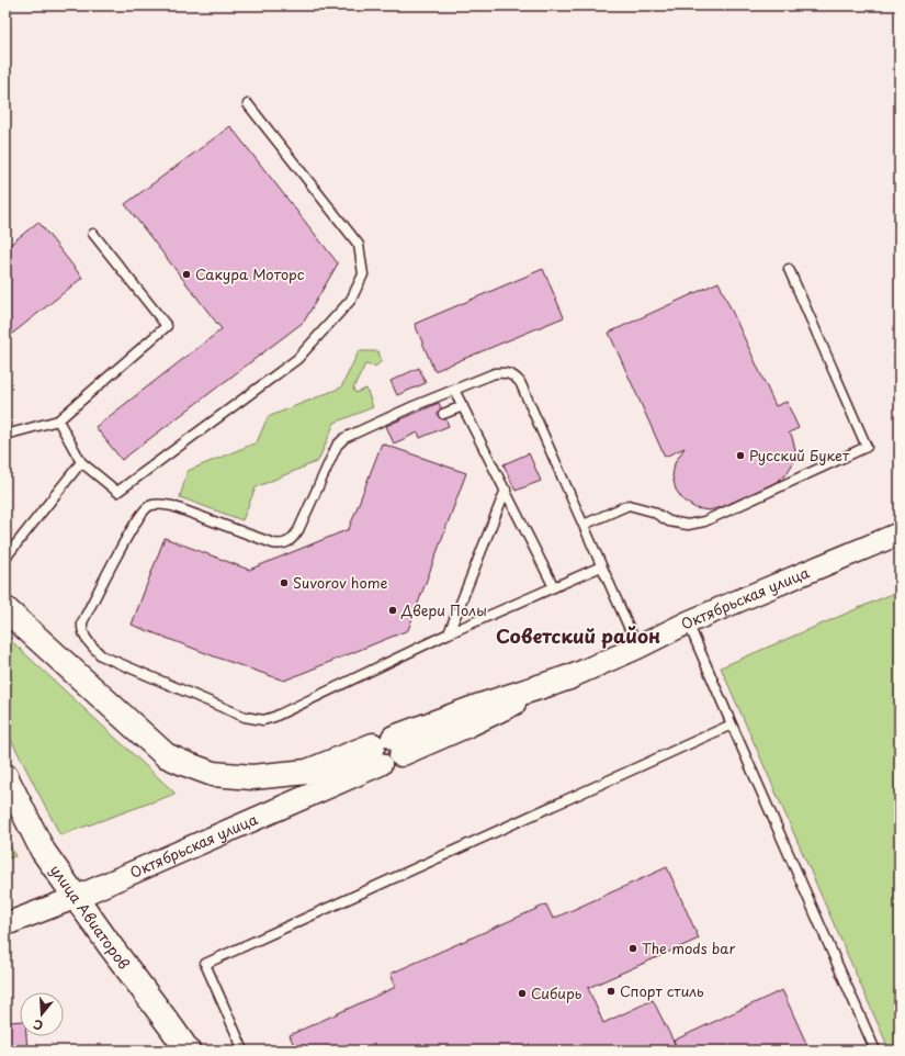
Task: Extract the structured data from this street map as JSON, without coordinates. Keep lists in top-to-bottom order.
{
  "streets": {
    "main road": ["улица Авиаторов"],
    "street": ["Октябрьская улица"]
  },
  "crossings": [
    ["Октябрьская улица", "улица Авиаторов"]
  ],
  "districts": ["Советский район"],
  "places": [
    "Сакура Моторс",
    "Русский Букет",
    "Suvorov home",
    "Двери Полы",
    "The mods bar",
    "Спорт стиль",
    "Сибирь"
  ],
  "north": "bottom"
}
